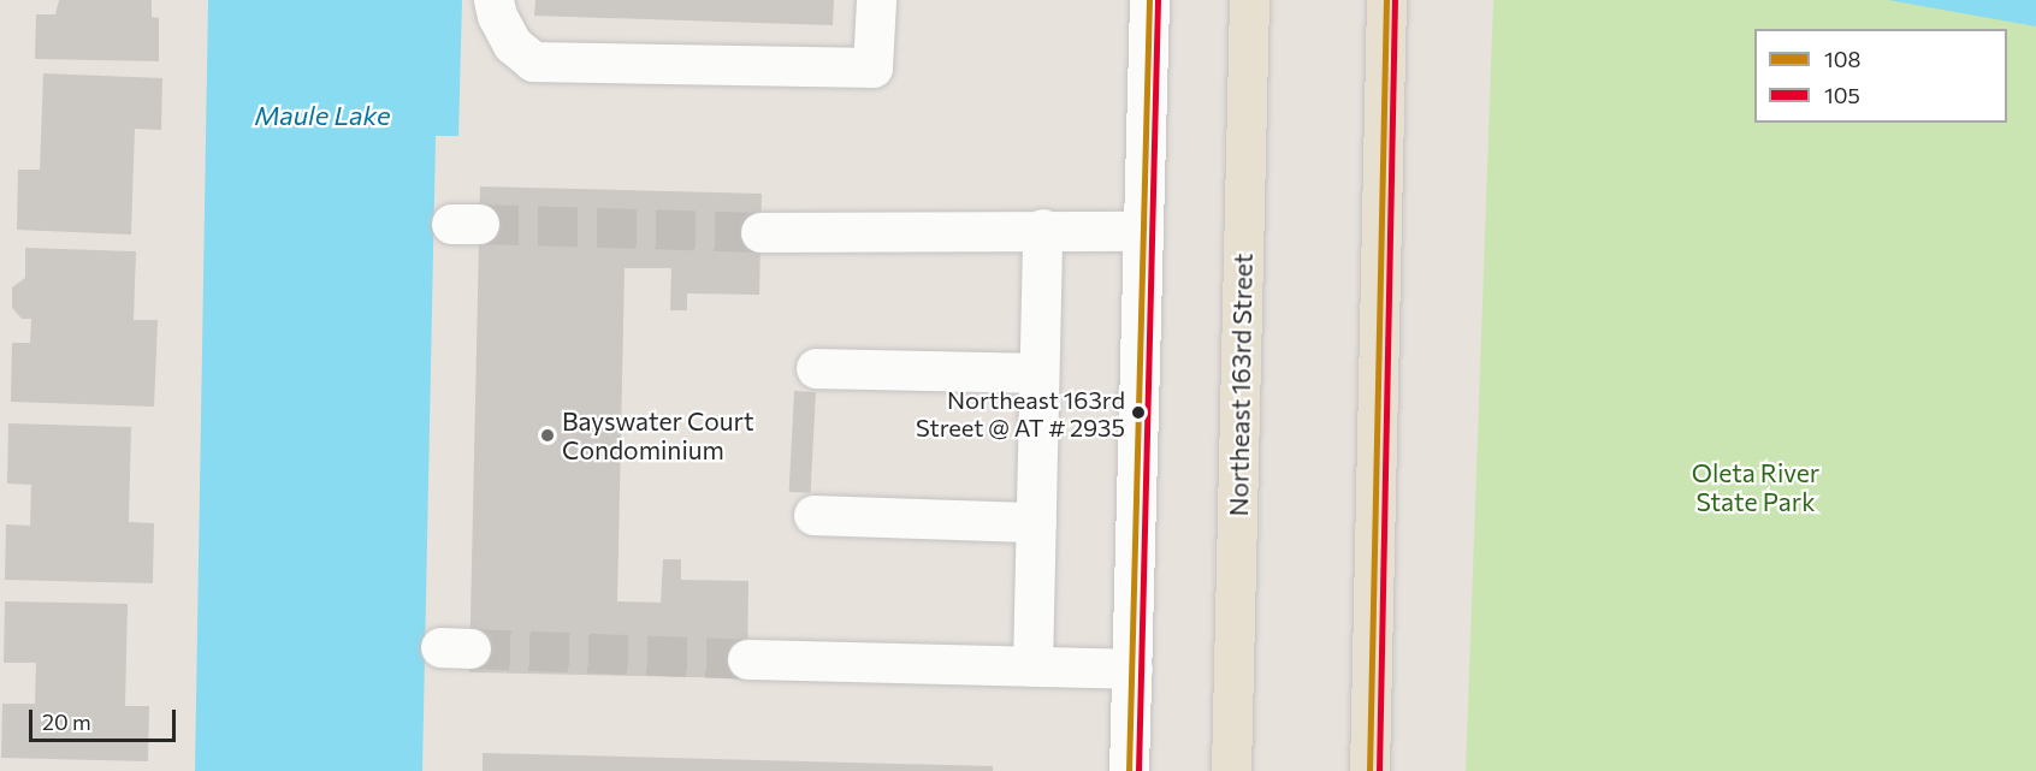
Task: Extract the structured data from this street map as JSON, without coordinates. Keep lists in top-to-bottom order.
{
  "streets": {
    "main road": ["Northeast 163rd Street"]
  },
  "water": ["Maule Lake"],
  "parks": ["Oleta River State Park"],
  "places": ["Northeast 163rd Street @ AT # 2935", "Bayswater Court Condominium"],
  "lines": ["transit line 108", "transit line 105"],
  "legend": ["108", "105"],
  "scale_bar": "20 m"
}
